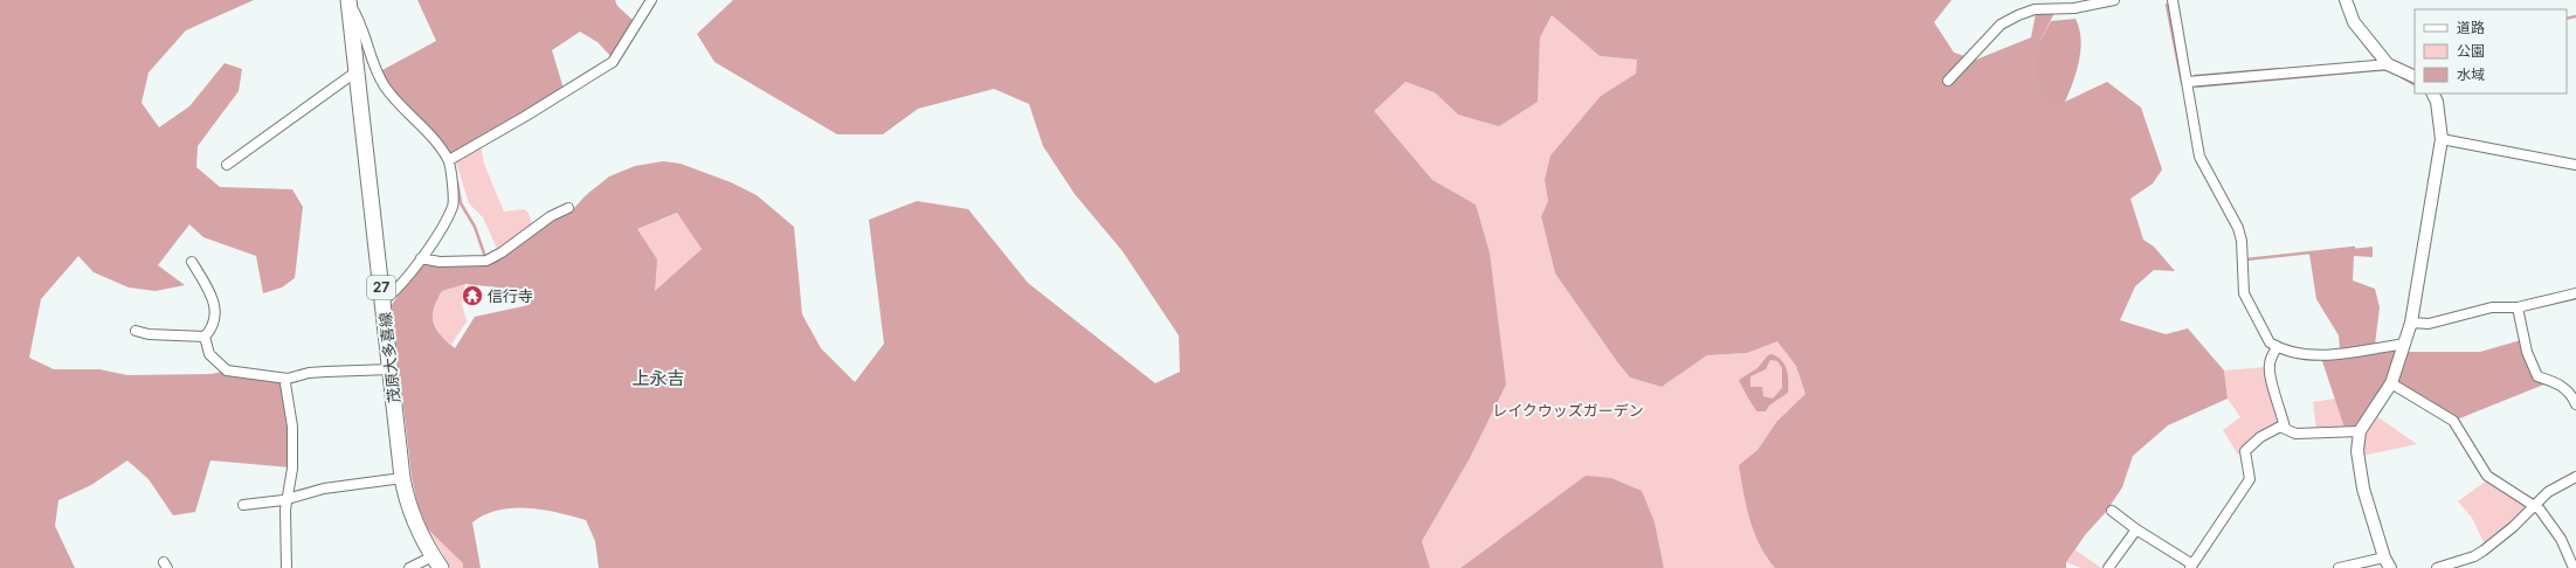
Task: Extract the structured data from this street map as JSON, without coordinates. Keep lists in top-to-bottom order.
{
  "streets": {
    "main road": ["27", "茂原大多喜線"]
  },
  "districts": ["上永吉"],
  "parks": ["レイクウッズガーデン"],
  "places": {
    "temple": ["信行寺"]
  },
  "legend": ["道路", "公園", "水域"]
}
